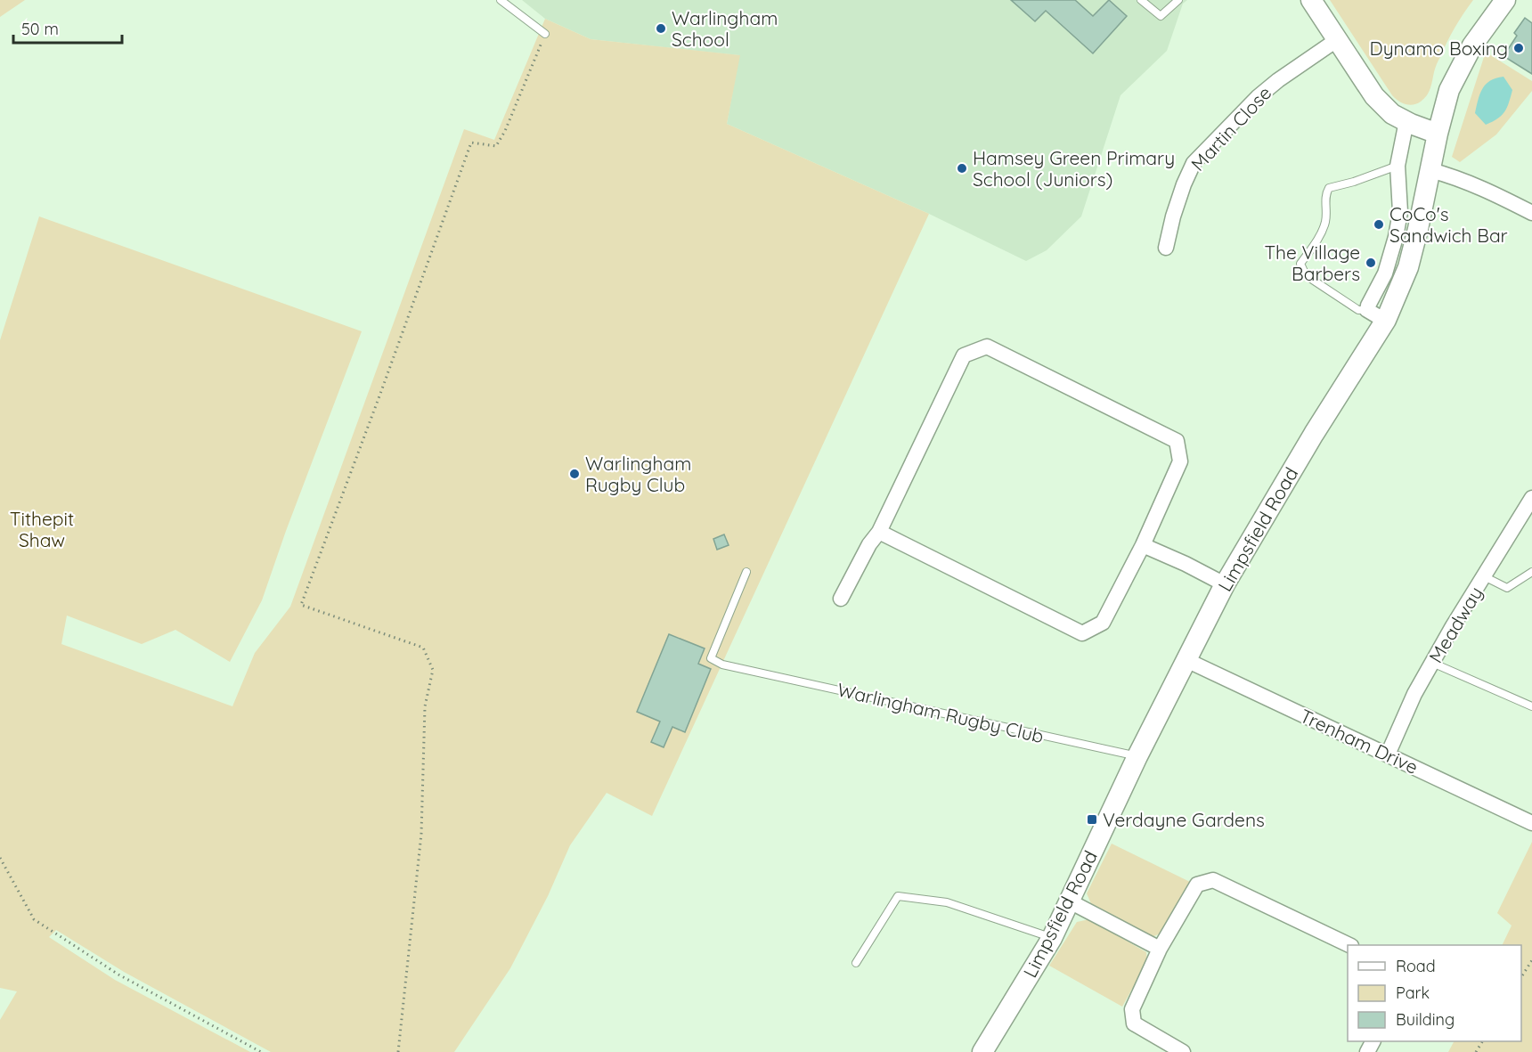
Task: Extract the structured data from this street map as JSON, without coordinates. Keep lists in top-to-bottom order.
{
  "streets": {
    "main road": ["Limpsfield Road"],
    "street": ["Martin Close", "Meadway", "Trenham Drive"],
    "lane": ["Warlingham Rugby Club"]
  },
  "crossings": [
    ["Limpsfield Road", "Warlingham Rugby Club"],
    ["Limpsfield Road", "Trenham Drive"],
    ["Meadway", "Trenham Drive"]
  ],
  "parks": ["Tithepit Shaw"],
  "places": {
    "other": [
      "Warlingham School",
      "Dynamo Boxing",
      "Hamsey Green Primary School (Juniors)",
      "CoCo's Sandwich Bar",
      "The Village Barbers",
      "Warlingham Rugby Club"
    ],
    "transit": ["Verdayne Gardens"]
  },
  "legend": ["Road", "Park", "Building"],
  "scale_bar": "50 m"
}
